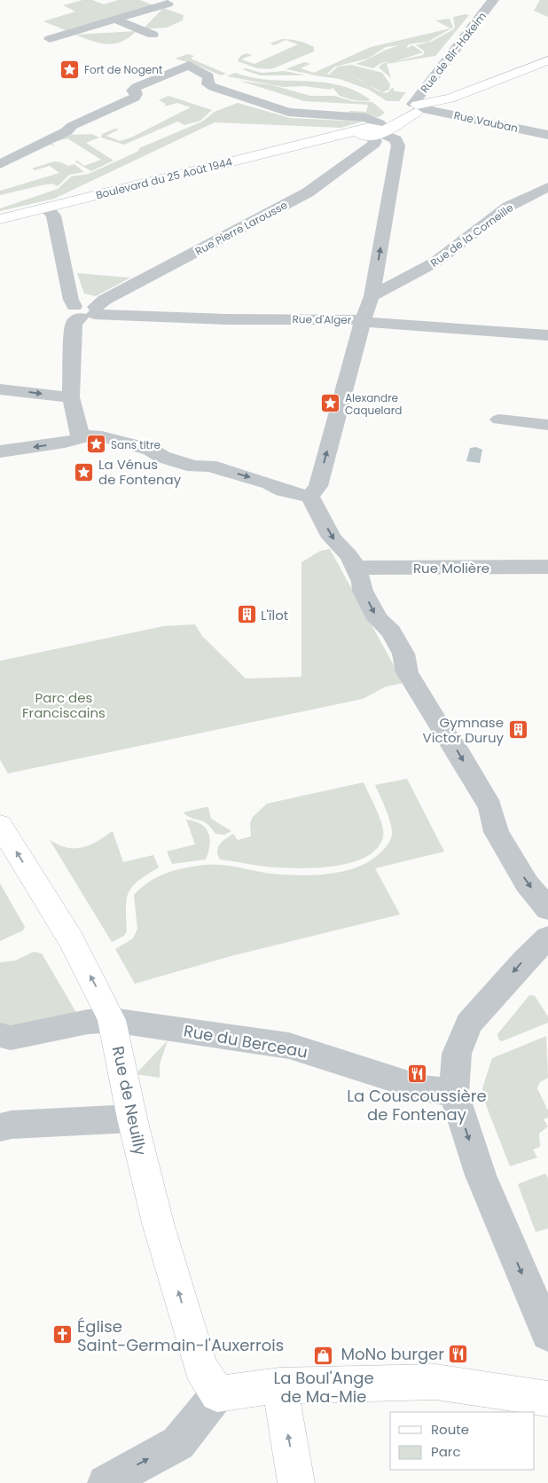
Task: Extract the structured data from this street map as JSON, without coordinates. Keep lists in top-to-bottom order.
{
  "streets": {
    "street": [
      "Rue de Bir-Hakeim",
      "Rue Vauban",
      "Boulevard du 25 Août 1944",
      "Rue Pierre Larousse",
      "Rue de la Corneille",
      "Rue d'Alger",
      "Rue Molière",
      "Rue du Berceau",
      "Rue de Neuilly"
    ]
  },
  "crossings": [
    ["Rue de Bir-Hakeim", "Rue Vauban"],
    ["Rue de Bir-Hakeim", "Boulevard du 25 Août 1944"],
    ["Rue Vauban", "Boulevard du 25 Août 1944"],
    ["Boulevard du 25 Août 1944", "Rue Pierre Larousse"],
    ["Rue Pierre Larousse", "Rue d'Alger"],
    ["Rue du Berceau", "Rue de Neuilly"]
  ],
  "one_way": ["Rue de Neuilly"],
  "parks": ["Parc des Franciscains"],
  "places": {
    "place": [
      "Fort de Nogent",
      "Alexandre Caquelard",
      "Sans titre",
      "La Vénus de Fontenay"
    ],
    "building": ["L'îlot", "Gymnase Victor Duruy"],
    "restaurant": ["La Couscoussière de Fontenay", "MoNo burger"],
    "church": ["Église Saint-Germain-l'Auxerrois"],
    "shop": ["La Boul'Ange de Ma-Mie"]
  },
  "legend": ["Route", "Parc"]
}
